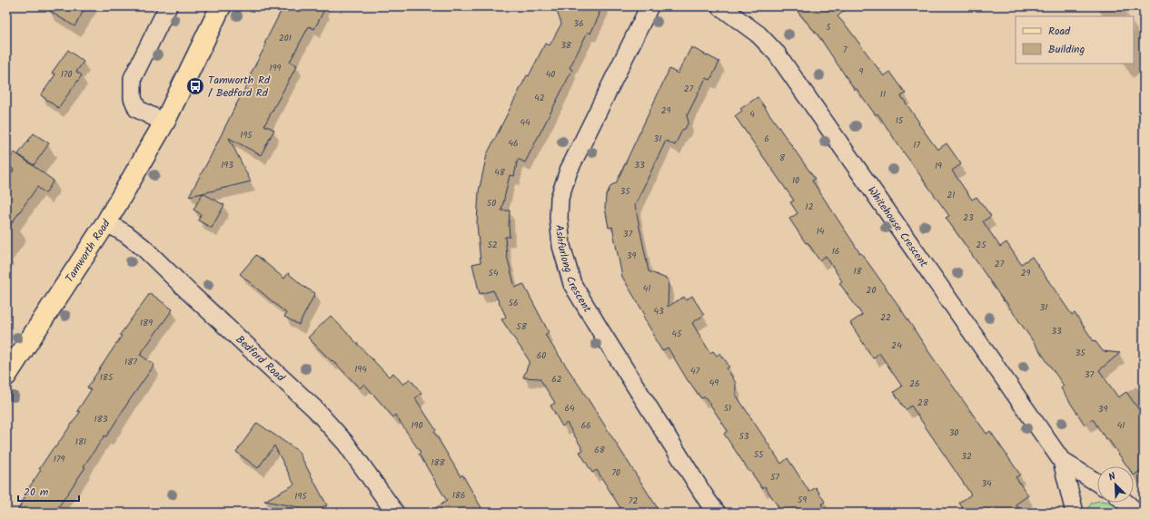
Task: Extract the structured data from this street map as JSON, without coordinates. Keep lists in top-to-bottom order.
{
  "streets": {
    "main road": ["Tamworth Road"],
    "street": ["Whitehouse Crescent", "Ashfurlong Crescent", "Bedford Road"]
  },
  "crossings": [
    ["Tamworth Road", "Bedford Road"]
  ],
  "places": {
    "bus stop": ["Tamworth Rd / Bedford Rd"]
  },
  "house_numbers": [
    "36",
    "5",
    "201",
    "38",
    "7",
    "199",
    "9",
    "170",
    "40",
    "27",
    "11",
    "42",
    "29",
    "4",
    "15",
    "44",
    "195",
    "31",
    "6",
    "46",
    "17",
    "8",
    "193",
    "33",
    "19",
    "48",
    "10",
    "35",
    "21",
    "50",
    "12",
    "23",
    "14",
    "37",
    "52",
    "25",
    "16",
    "39",
    "27",
    "18",
    "54",
    "29",
    "41",
    "20",
    "56",
    "31",
    "43",
    "22",
    "189",
    "58",
    "33",
    "45",
    "24",
    "35",
    "60",
    "187",
    "194",
    "47",
    "37",
    "185",
    "62",
    "49",
    "26",
    "28",
    "64",
    "51",
    "39",
    "183",
    "190",
    "66",
    "41",
    "30",
    "53",
    "181",
    "68",
    "55",
    "32",
    "179",
    "188",
    "70",
    "57",
    "34",
    "186",
    "195",
    "59",
    "72"
  ],
  "legend": ["Road", "Building"],
  "scale_bar": "20 m",
  "north": "top left"
}
